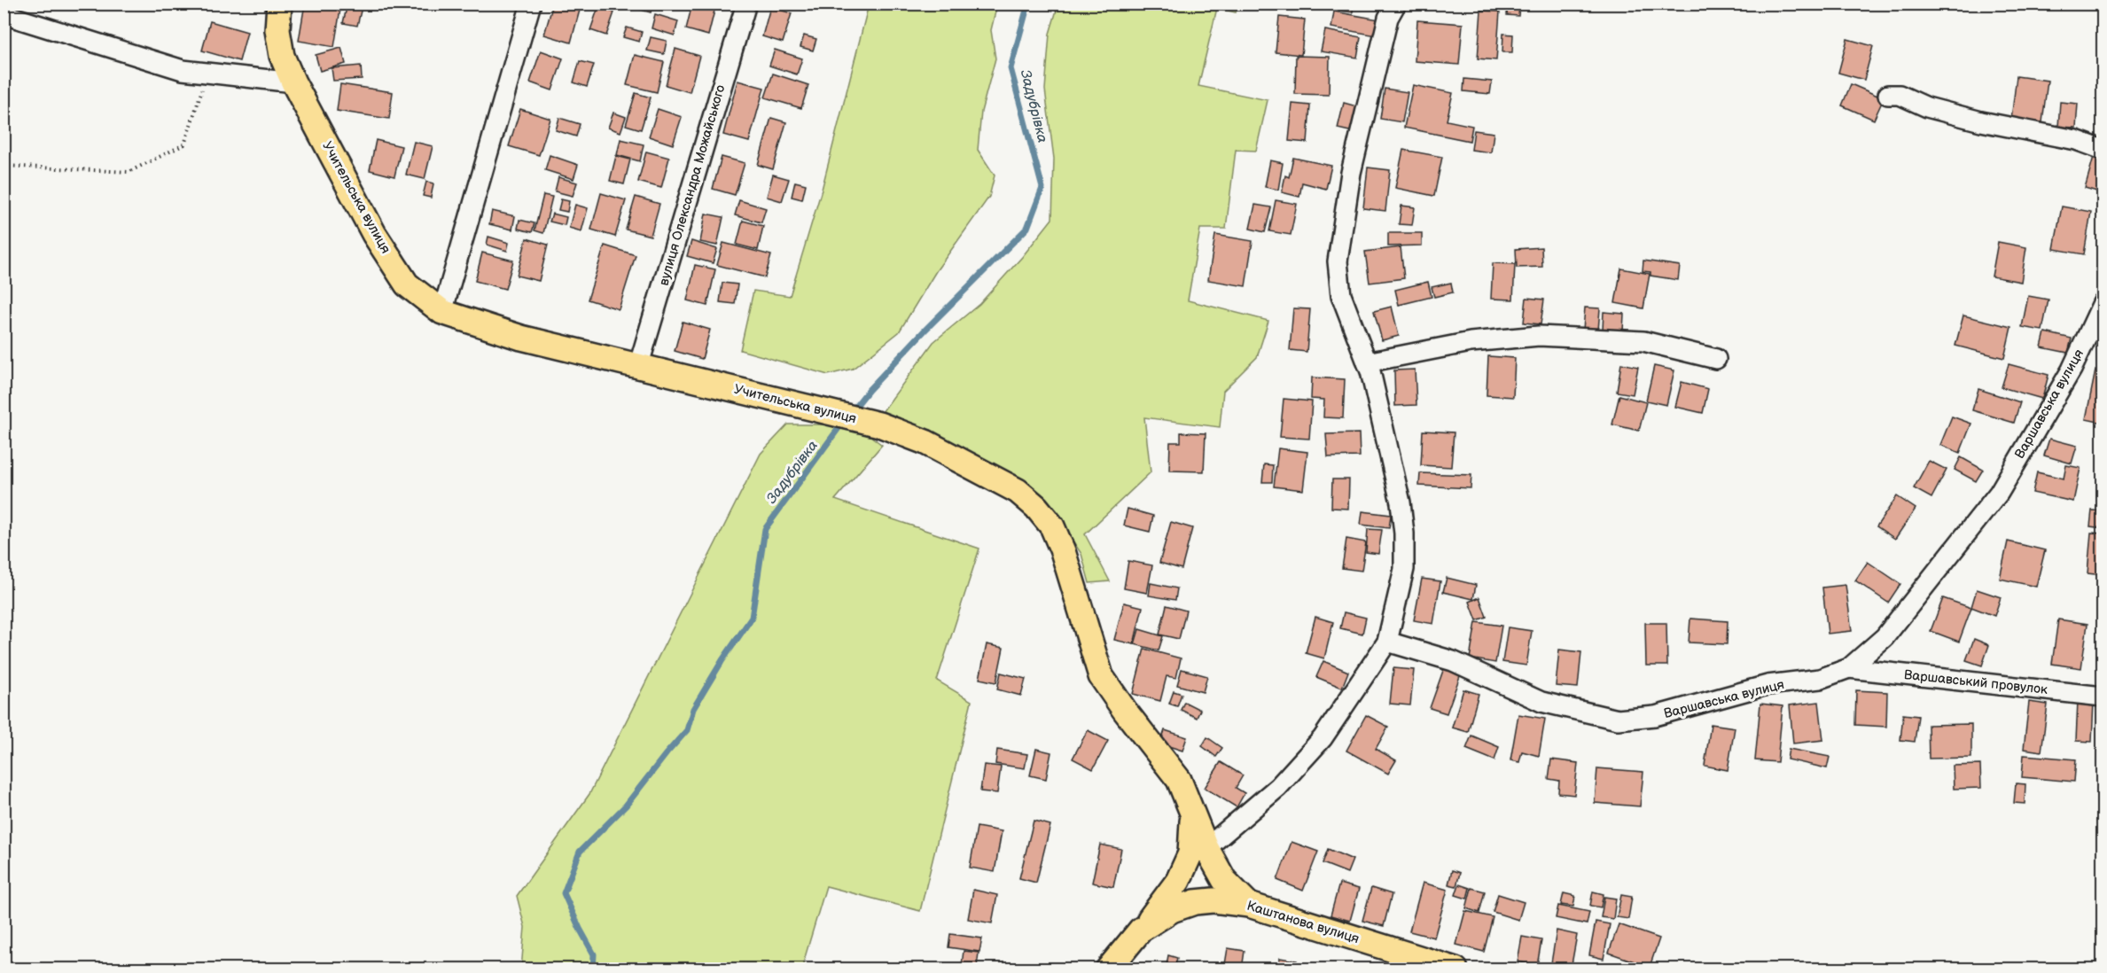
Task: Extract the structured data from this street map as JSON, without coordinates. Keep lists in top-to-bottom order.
{
  "streets": {
    "main road": ["Учительська вулиця", "Каштанова вулиця"],
    "street": ["вулиця Олександра Можайського", "Варшавська вулиця", "Варшавський провулок"]
  },
  "crossings": [
    ["вулиця Олександра Можайського", "Учительська вулиця"],
    ["Учительська вулиця", "Каштанова вулиця"],
    ["Варшавська вулиця", "Варшавський провулок"]
  ],
  "water": ["Задубрівка"]
}
